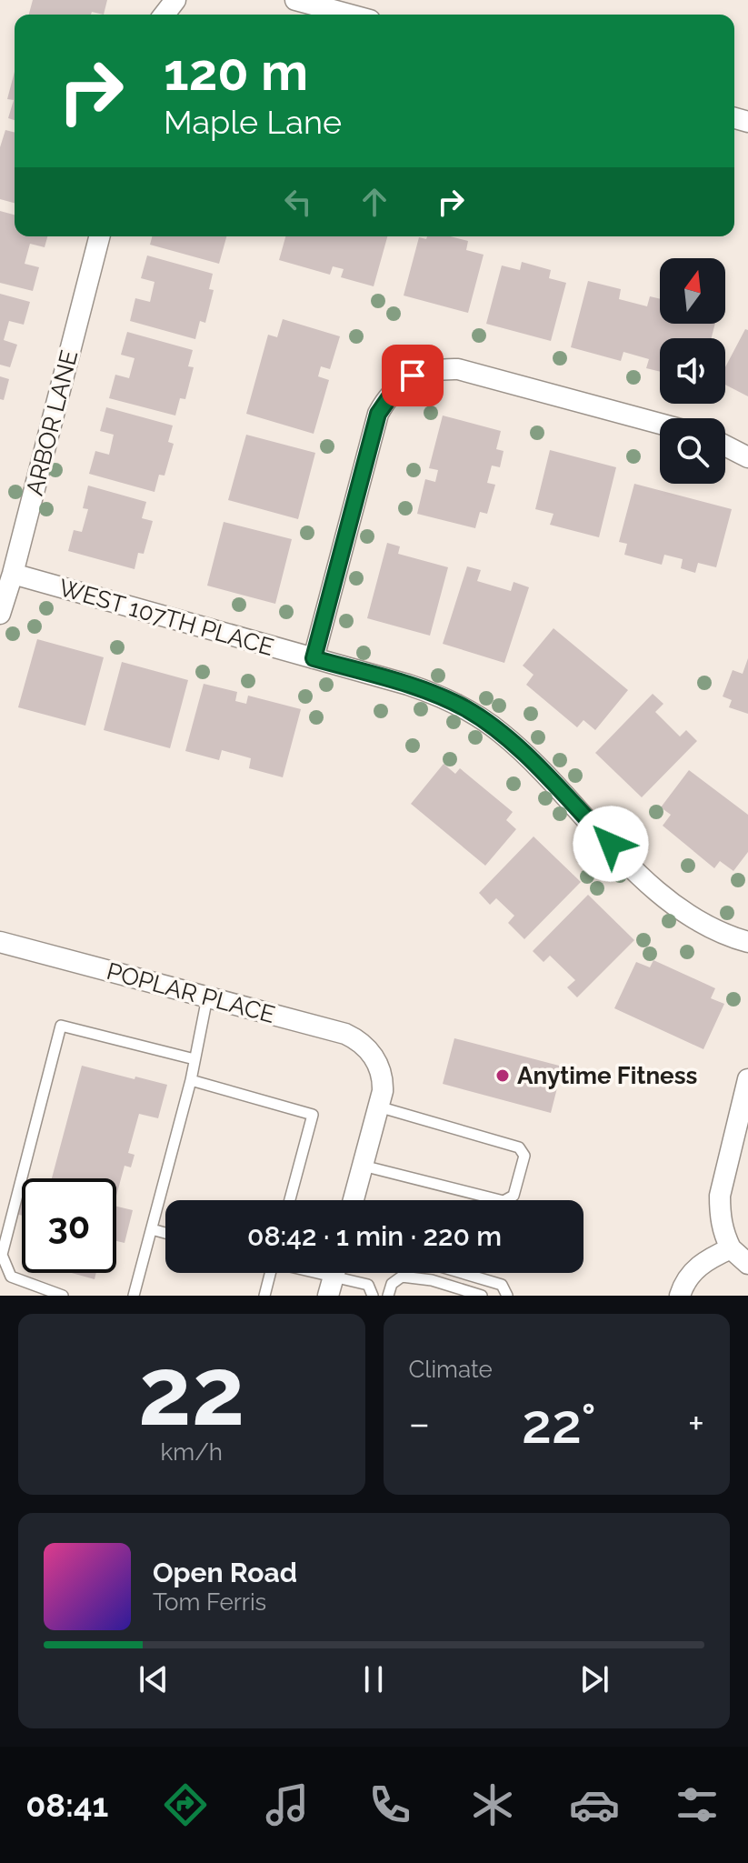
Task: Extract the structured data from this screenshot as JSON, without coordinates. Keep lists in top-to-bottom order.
{
  "streets": {
    "street": ["ARBOR LANE", "WEST 107TH PLACE", "POPLAR PLACE"]
  },
  "crossings": [
    ["ARBOR LANE", "WEST 107TH PLACE"]
  ],
  "places": ["Anytime Fitness"],
  "north": "top",
  "page": {
    "turn": ["120 m", "Maple Lane"],
    "limit": "30",
    "trip": "08:42 · 1 min · 220 m",
    "tile": [
      ["22", "km/h"],
      "Climate"
    ],
    "heat": ["−", "22°", "+"],
    "song": ["Open Road", "Tom Ferris"],
    "tabs": "08:41"
  }
}
